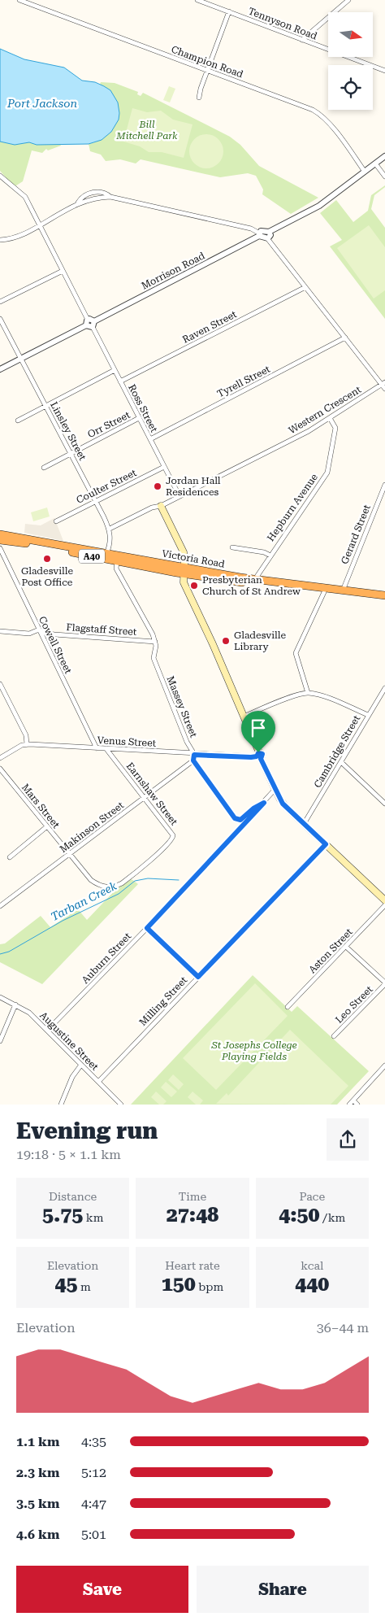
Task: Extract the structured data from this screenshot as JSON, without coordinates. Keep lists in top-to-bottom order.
{
  "streets": {
    "highway": ["A40", "Victoria Road"],
    "street": [
      "Tennyson Road",
      "Champion Road",
      "Morrison Road",
      "Raven Street",
      "Tyrell Street",
      "Ross Street",
      "Western Crescent",
      "Orr Street",
      "Linsley Street",
      "Coulter Street",
      "Hepburn Avenue",
      "Gerard Street",
      "Flagstaff Street",
      "Cowell Street",
      "Massey Street",
      "Venus Street",
      "Cambridge Street",
      "Earnshaw Street",
      "Mars Street",
      "Makinson Street",
      "Aston Street",
      "Auburn Street",
      "Milling Street",
      "Leo Street",
      "Augustine Street"
    ]
  },
  "crossings": [
    ["Raven Street", "Ross Street"],
    ["Tyrell Street", "Ross Street"],
    ["Ross Street", "Western Crescent"],
    ["Ross Street", "Orr Street"],
    ["Ross Street", "Coulter Street"],
    ["Western Crescent", "Linsley Street"],
    ["Western Crescent", "Hepburn Avenue"],
    ["Orr Street", "Linsley Street"],
    ["Linsley Street", "Coulter Street"],
    ["Hepburn Avenue", "Victoria Road"],
    ["Gerard Street", "Victoria Road"],
    ["Victoria Road", "Massey Street"],
    ["Flagstaff Street", "Cowell Street"],
    ["Flagstaff Street", "Massey Street"],
    ["Cowell Street", "Venus Street"],
    ["Massey Street", "Venus Street"],
    ["Venus Street", "Earnshaw Street"],
    ["Earnshaw Street", "Mars Street"],
    ["Earnshaw Street", "Makinson Street"],
    ["Mars Street", "Makinson Street"],
    ["Auburn Street", "Augustine Street"],
    ["Milling Street", "Augustine Street"]
  ],
  "water": ["Port Jackson", "Tarban Creek"],
  "parks": ["Bill Mitchell Park", "St Josephs College Playing Fields"],
  "places": [
    "Jordan Hall Residences",
    "Gladesville Post Office",
    "Presbyterian Church of St Andrew",
    "Gladesville Library"
  ],
  "north": "right",
  "page": {
    "heading": ["Evening run", "19:18 · 5 × 1.1 km"],
    "stats": [
      ["Distance", "5.75 km"],
      ["Time", "27:48"],
      ["Pace", "4:50 /km"],
      ["Elevation", "45 m"],
      ["Heart rate", "150 bpm"],
      ["kcal", "440"]
    ],
    "chart": ["Elevation", "36–44 m"],
    "list": [
      {
        "name": "1.1 km",
        "note": "4:35"
      },
      {
        "name": "2.3 km",
        "note": "5:12"
      },
      {
        "name": "3.5 km",
        "note": "4:47"
      },
      {
        "name": "4.6 km",
        "note": "5:01"
      }
    ],
    "buttons": ["Save", "Share"]
  }
}
